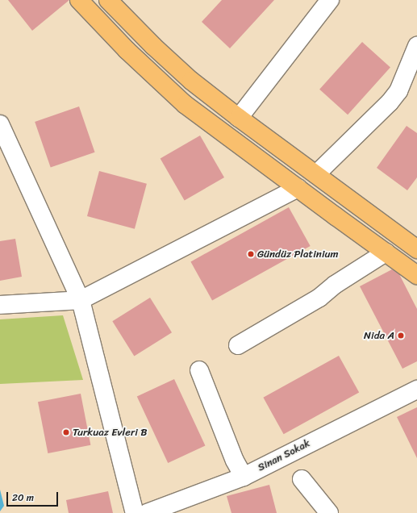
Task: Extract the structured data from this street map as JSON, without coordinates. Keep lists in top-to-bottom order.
{
  "streets": {
    "street": ["Sinan Sokak"]
  },
  "places": ["Gündüz Platinium", "Nida A", "Turkuaz Evleri B"],
  "scale_bar": "20 m"
}
